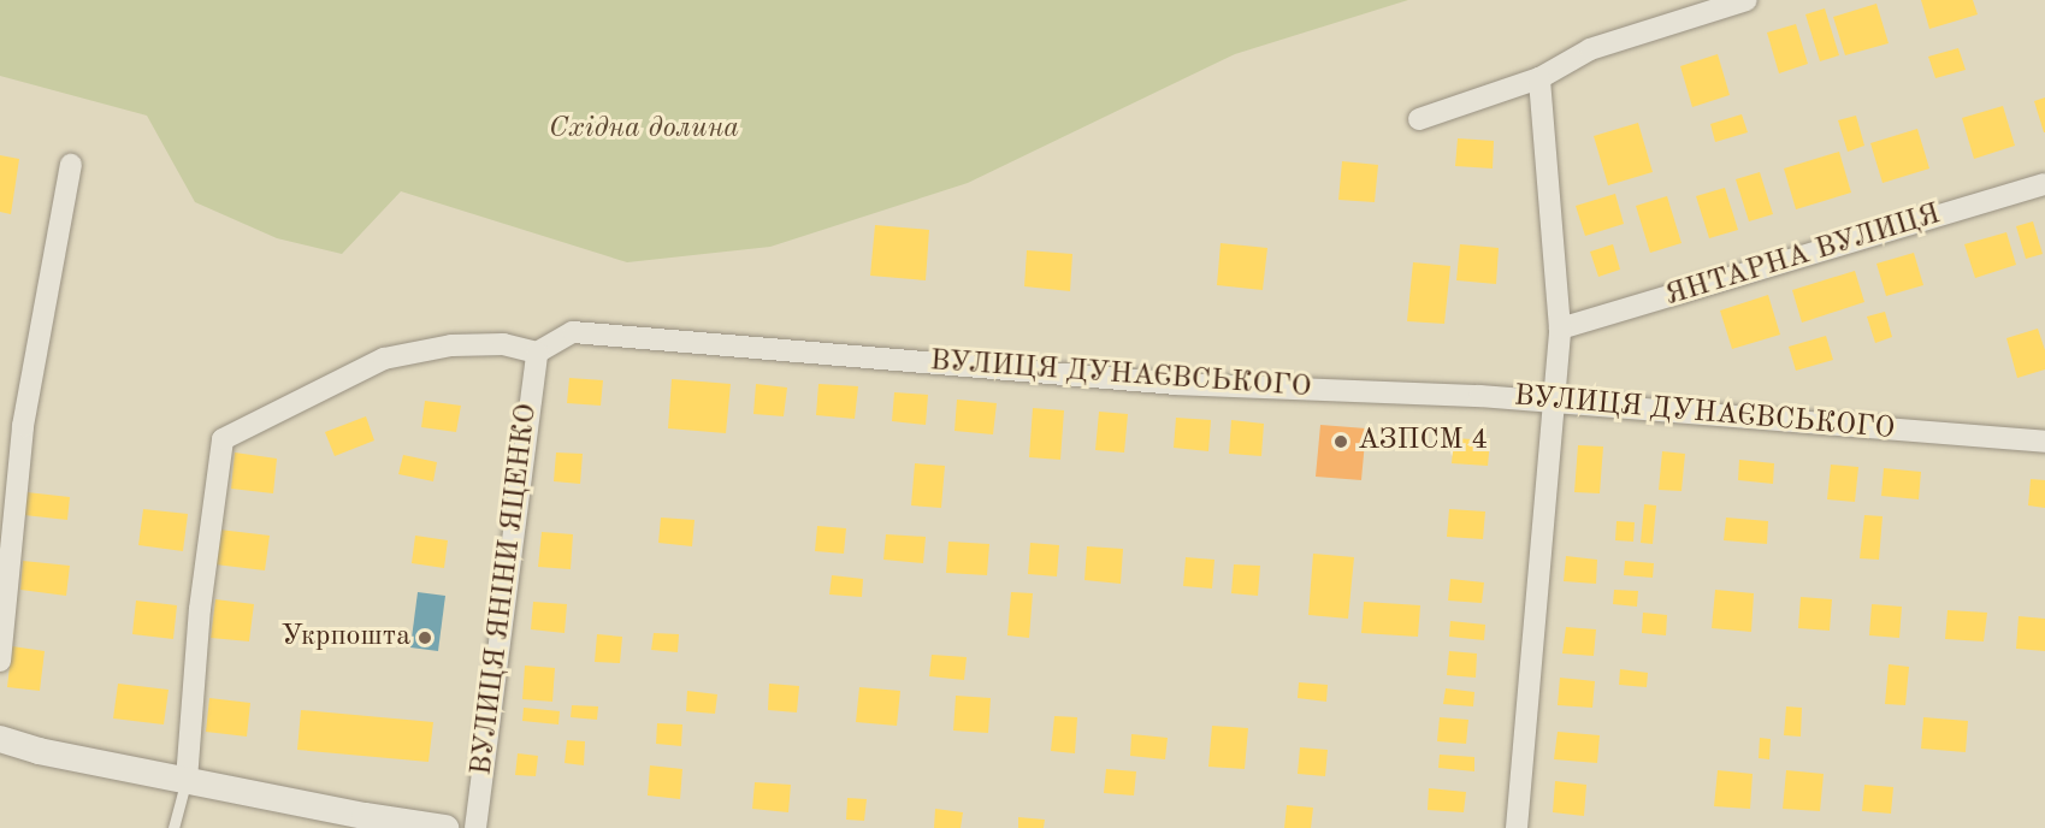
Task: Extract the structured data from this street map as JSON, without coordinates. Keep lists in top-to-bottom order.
{
  "streets": {
    "street": ["ЯНТАРНА ВУЛИЦЯ", "ВУЛИЦЯ ДУНАЄВСЬКОГО", "ВУЛИЦЯ ЯНІНИ ЯЦЕНКО"]
  },
  "crossings": [
    ["ВУЛИЦЯ ДУНАЄВСЬКОГО", "ВУЛИЦЯ ЯНІНИ ЯЦЕНКО"]
  ],
  "parks": ["Східна долина"],
  "places": ["АЗПСМ 4", "Укрпошта"]
}
